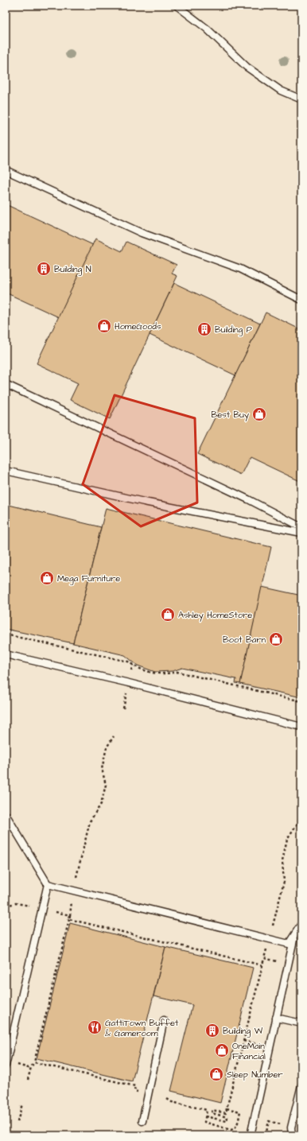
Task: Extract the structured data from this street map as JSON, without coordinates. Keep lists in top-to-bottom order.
{
  "places": {
    "building": ["Building N", "Building P", "Building W"],
    "shop": [
      "HomeGoods",
      "Best Buy",
      "Mega Furniture",
      "Ashley HomeStore",
      "Boot Barn",
      "OneMain Financial",
      "Sleep Number"
    ],
    "restaurant": ["GattiTown Buffet & Gameroom"]
  }
}
